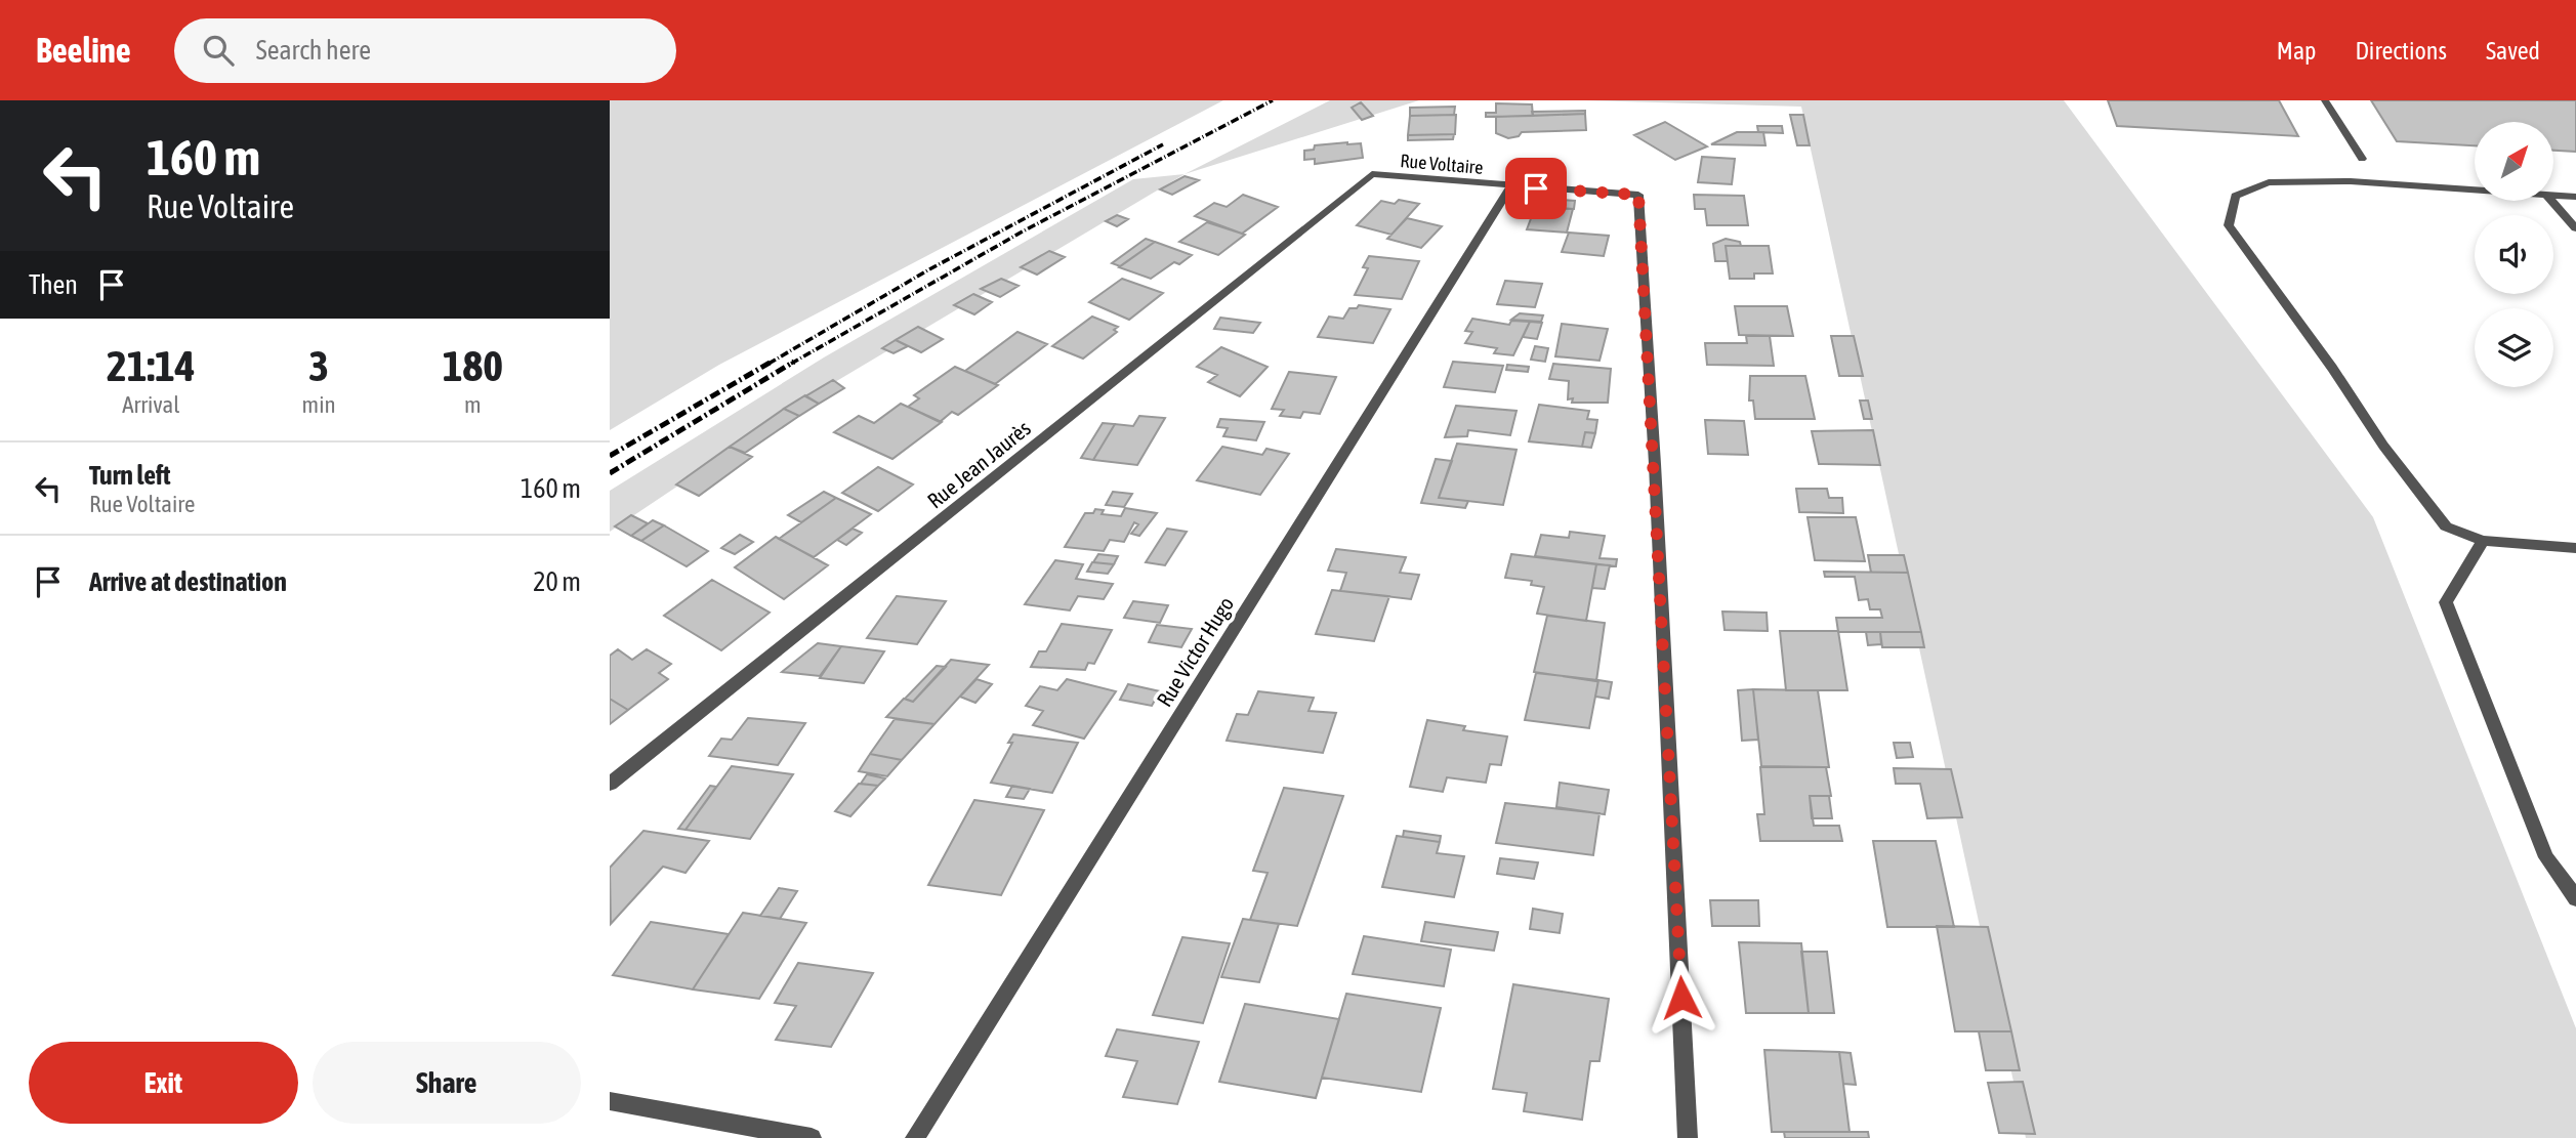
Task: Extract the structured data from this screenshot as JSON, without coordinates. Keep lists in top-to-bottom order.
{
  "streets": {
    "street": ["Rue Voltaire", "Rue Jean Jaurès", "Rue Victor Hugo"]
  },
  "crossings": [
    ["Rue Voltaire", "Rue Jean Jaurès"],
    ["Rue Voltaire", "Rue Victor Hugo"]
  ],
  "north": "top right",
  "page": {
    "header": "Beeline",
    "search": "Search here",
    "nav": ["Map", "Directions", "Saved"],
    "turn": ["160 m", "Rue Voltaire"],
    "then": "Then",
    "eta": [
      "21:14",
      "Arrival",
      "3",
      "min",
      "180",
      "m"
    ],
    "list": [
      {
        "name": "Turn left",
        "note": "Rue Voltaire",
        "value": "160 m"
      },
      {
        "name": "Arrive at destination",
        "value": "20 m"
      }
    ],
    "buttons": ["Exit", "Share"]
  }
}
